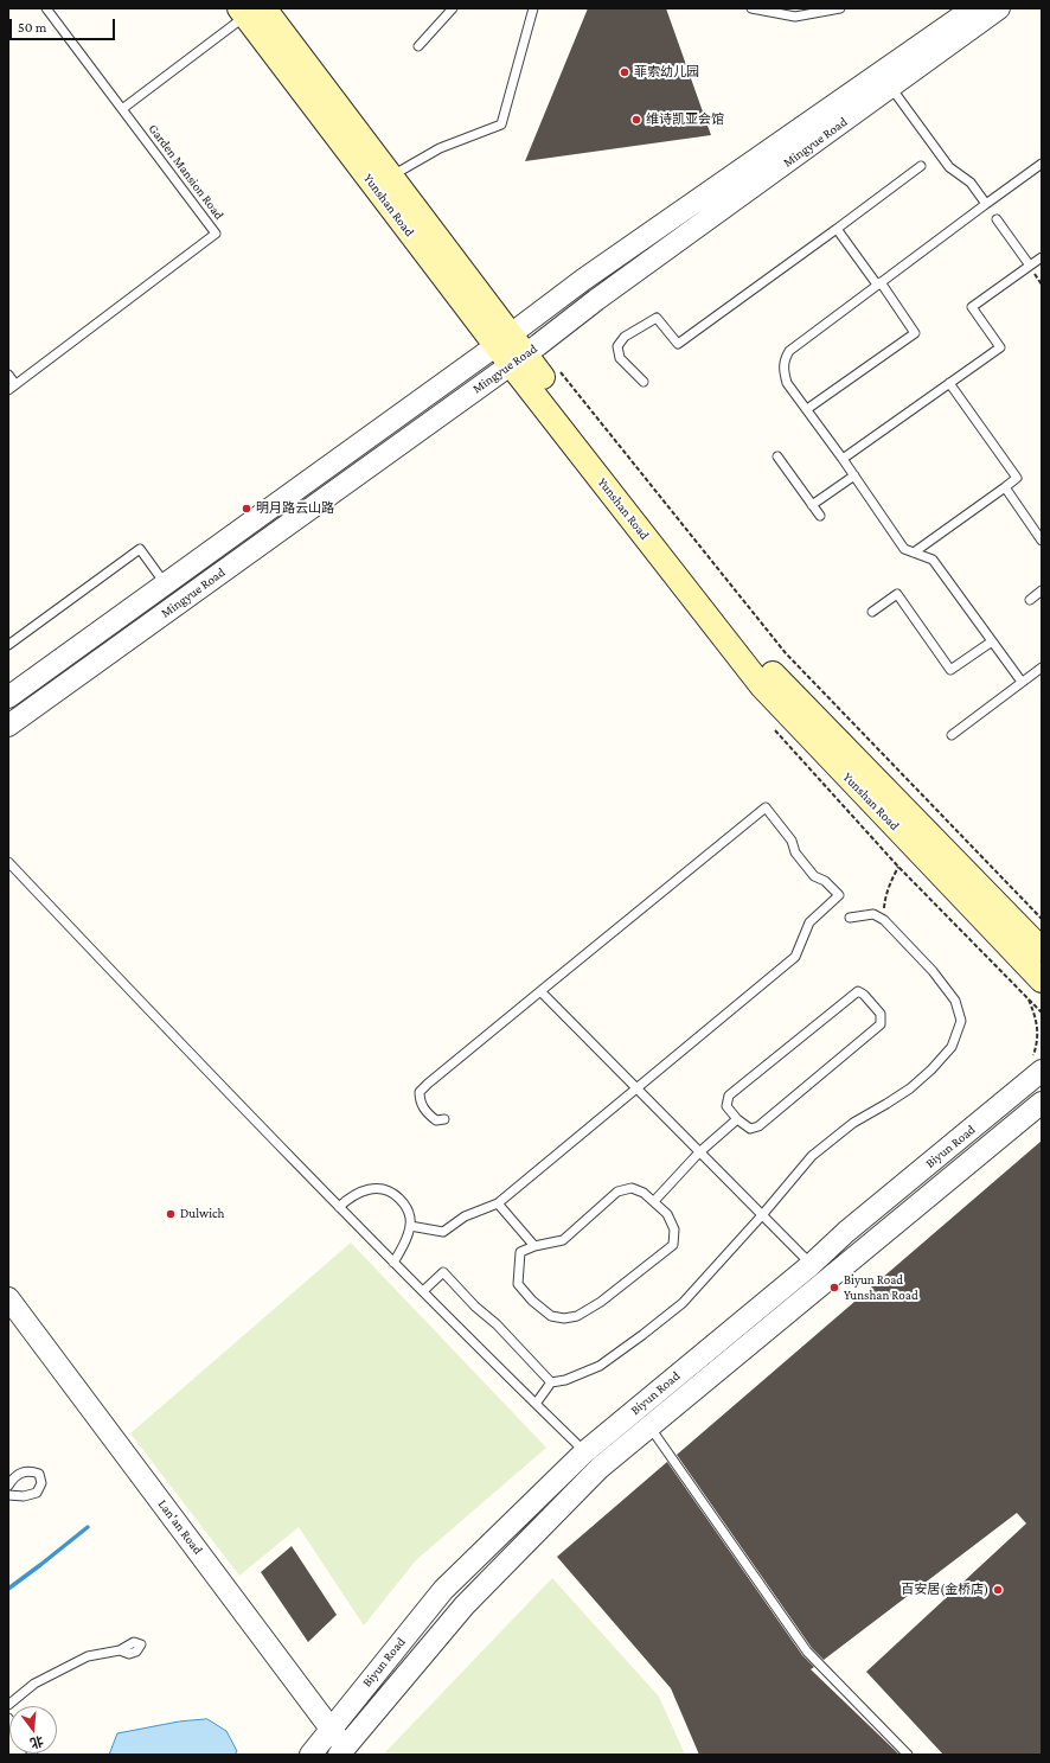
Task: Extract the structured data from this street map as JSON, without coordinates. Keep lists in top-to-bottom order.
{
  "streets": {
    "main road": ["Yunshan Road"],
    "street": ["Mingyue Road", "Biyun Road", "Lan'an Road"],
    "lane": ["Garden Mansion Road"]
  },
  "crossings": [
    ["Mingyue Road", "Yunshan Road"],
    ["Biyun Road", "Lan'an Road"]
  ],
  "places": [
    "菲索幼儿园",
    "维诗凯亚会馆",
    "明月路云山路",
    "Dulwich",
    "Biyun Road Yunshan Road",
    "百安居(金桥店)"
  ],
  "scale_bar": "50 m",
  "north": "bottom"
}
